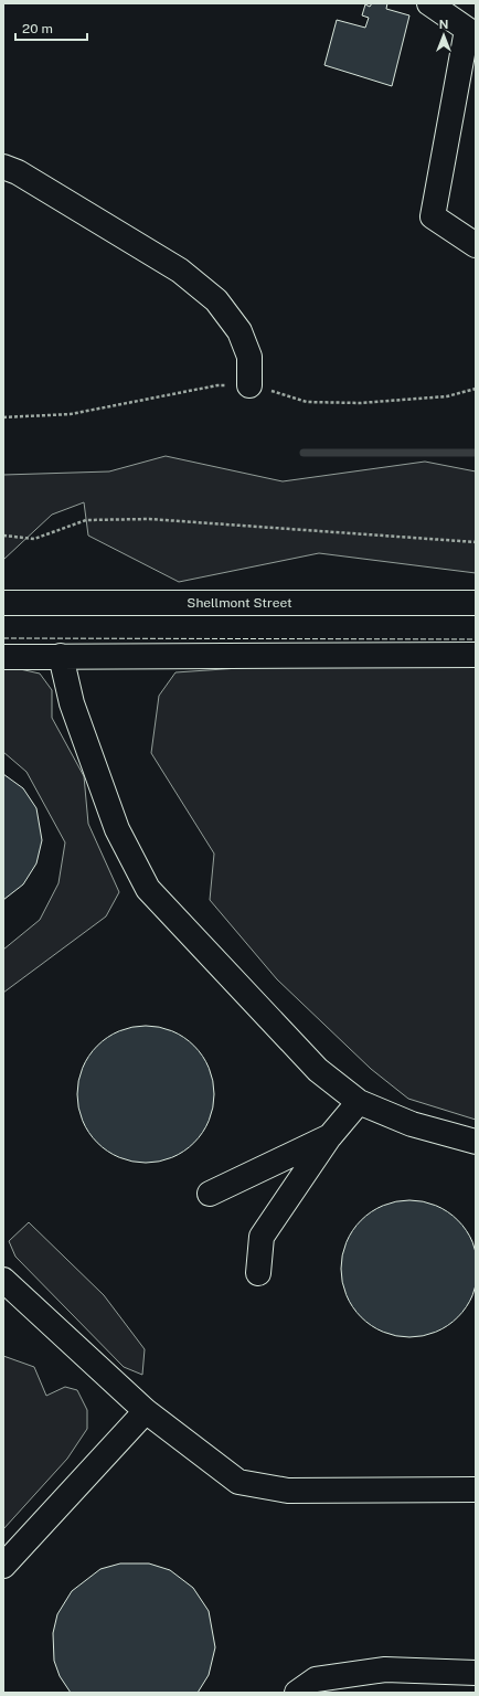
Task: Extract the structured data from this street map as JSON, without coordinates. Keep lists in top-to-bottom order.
{
  "streets": {
    "street": ["Shellmont Street"]
  },
  "scale_bar": "20 m",
  "north": "top"
}
